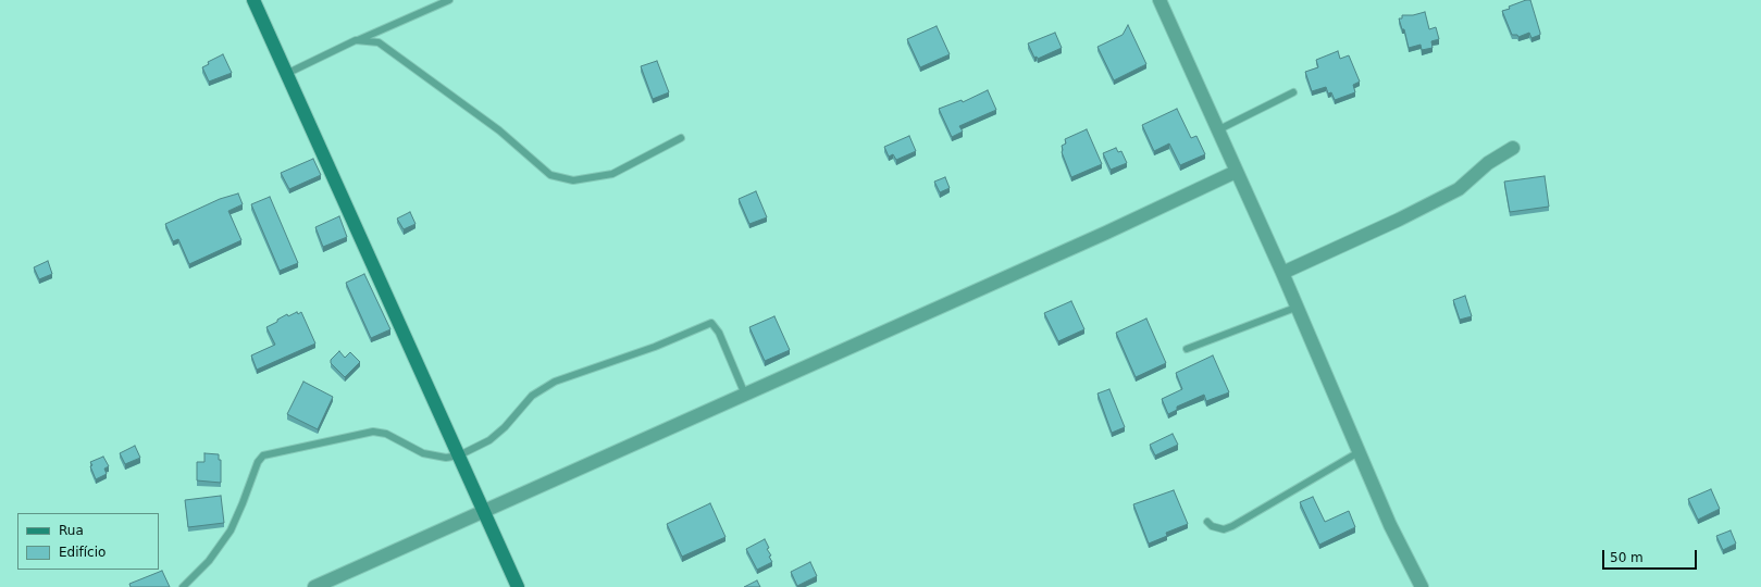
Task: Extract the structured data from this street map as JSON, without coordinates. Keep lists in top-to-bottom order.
{
  "legend": ["Rua", "Edifício"],
  "scale_bar": "50 m"
}
